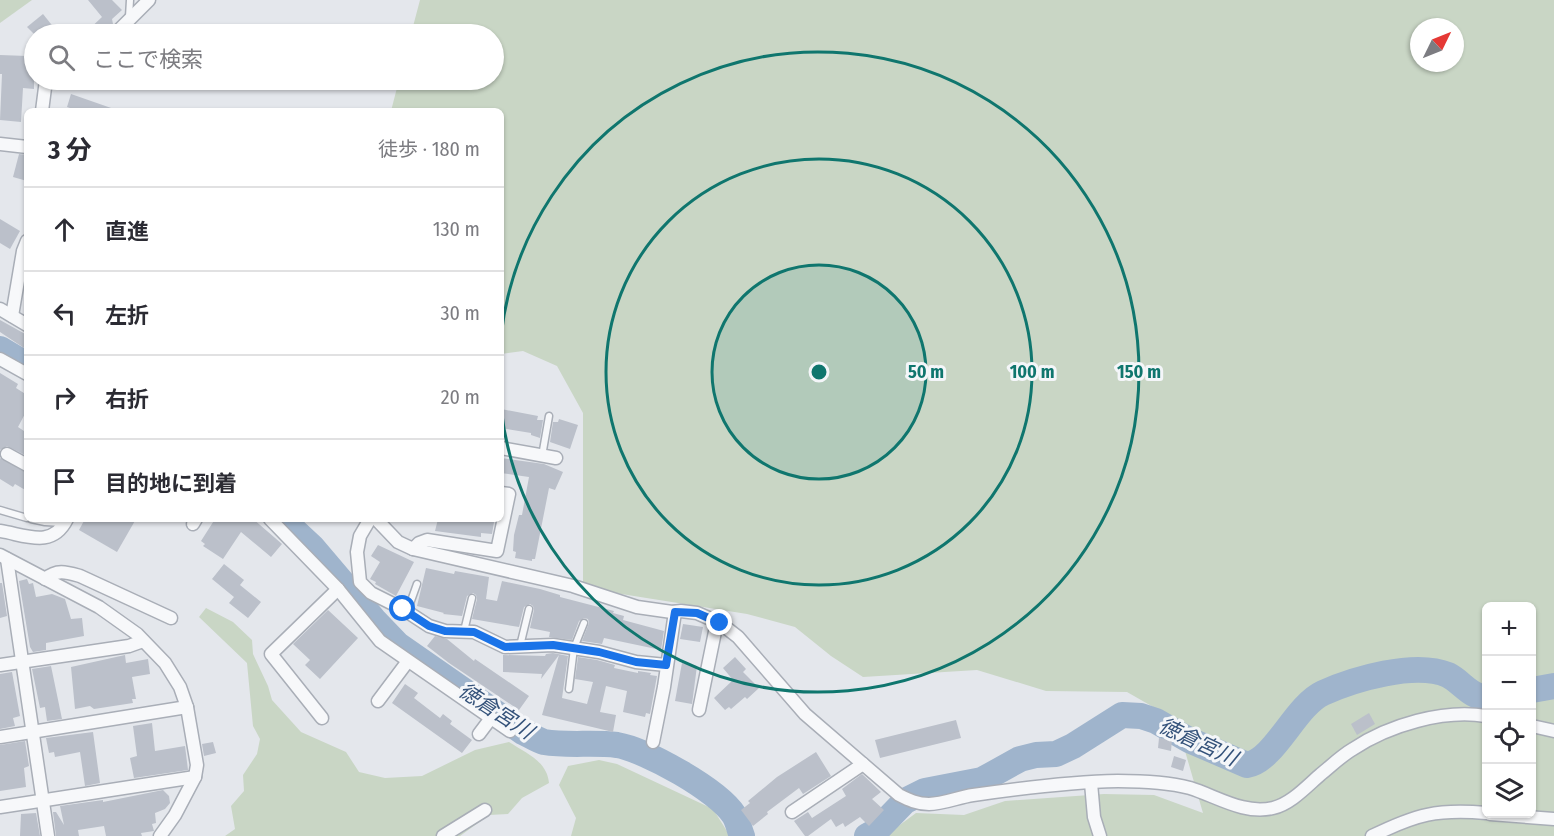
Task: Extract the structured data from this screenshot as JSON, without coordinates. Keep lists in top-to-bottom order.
{
  "water": ["徳倉宮川"],
  "north": "top right",
  "page": {
    "search": "ここで検索",
    "heading": ["3 分", "徒歩 · 180 m"],
    "list": [
      ["直進", "130 m"],
      ["左折", "30 m"],
      ["右折", "20 m"],
      "目的地に到着"
    ],
    "map_buttons": ["+", "−"]
  },
  "rings": ["50 m", "100 m", "150 m"]
}
